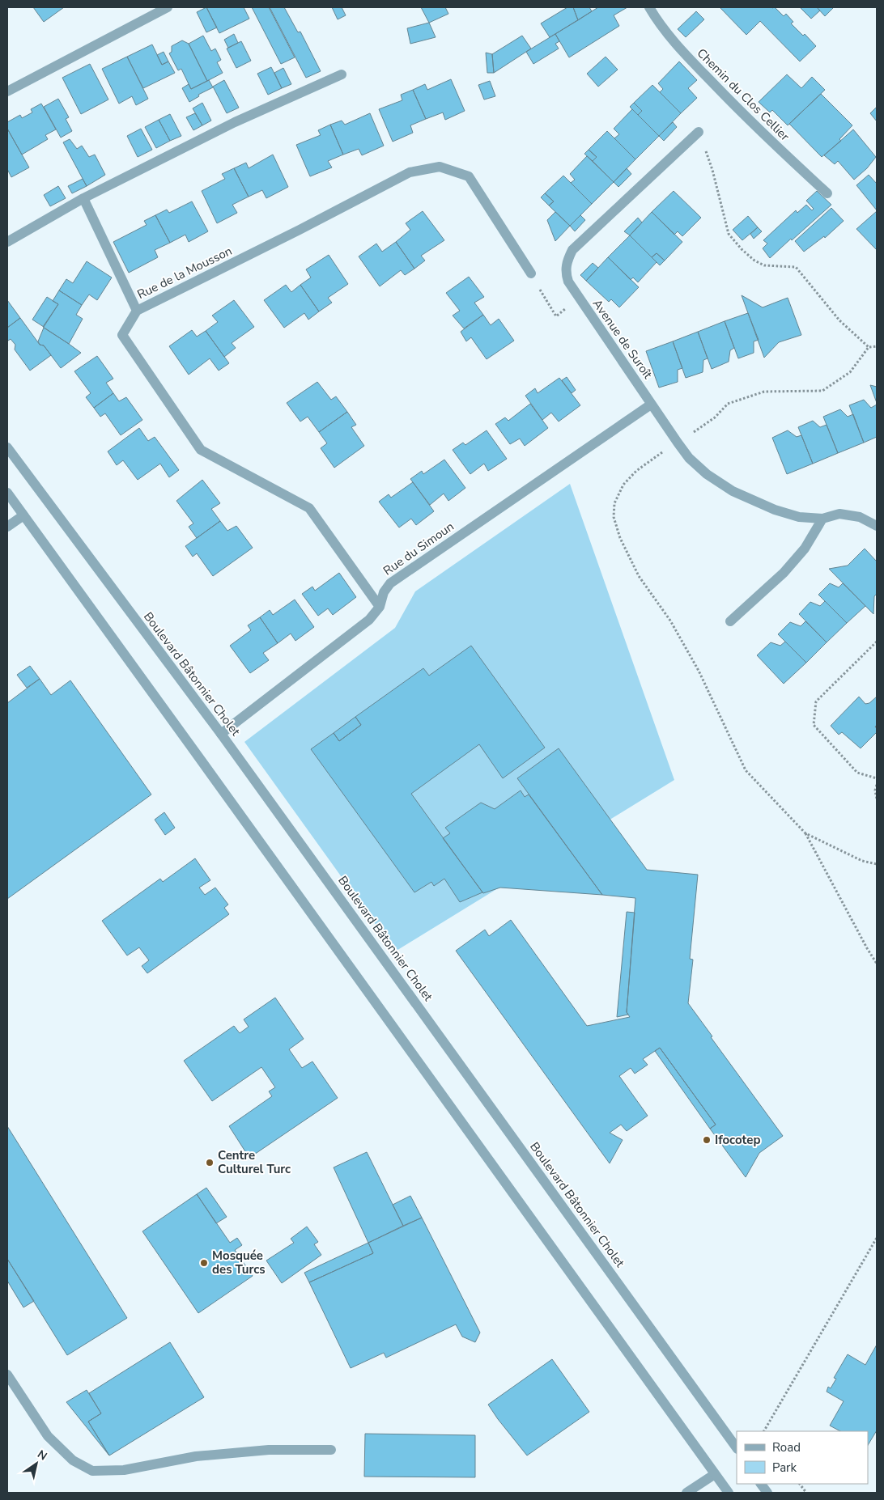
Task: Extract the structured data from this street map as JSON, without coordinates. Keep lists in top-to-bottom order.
{
  "streets": {
    "street": [
      "Chemin du Clos Cellier",
      "Rue de la Mousson",
      "Avenue de Suroît",
      "Rue du Simoun",
      "Boulevard Bâtonnier Cholet"
    ]
  },
  "crossings": [
    ["Rue de la Mousson", "Rue du Simoun"],
    ["Avenue de Suroît", "Rue du Simoun"],
    ["Rue du Simoun", "Boulevard Bâtonnier Cholet"]
  ],
  "places": ["Ifocotep", "Centre Culturel Turc", "Mosquée des Turcs"],
  "legend": ["Road", "Park"],
  "north": "top right"
}
